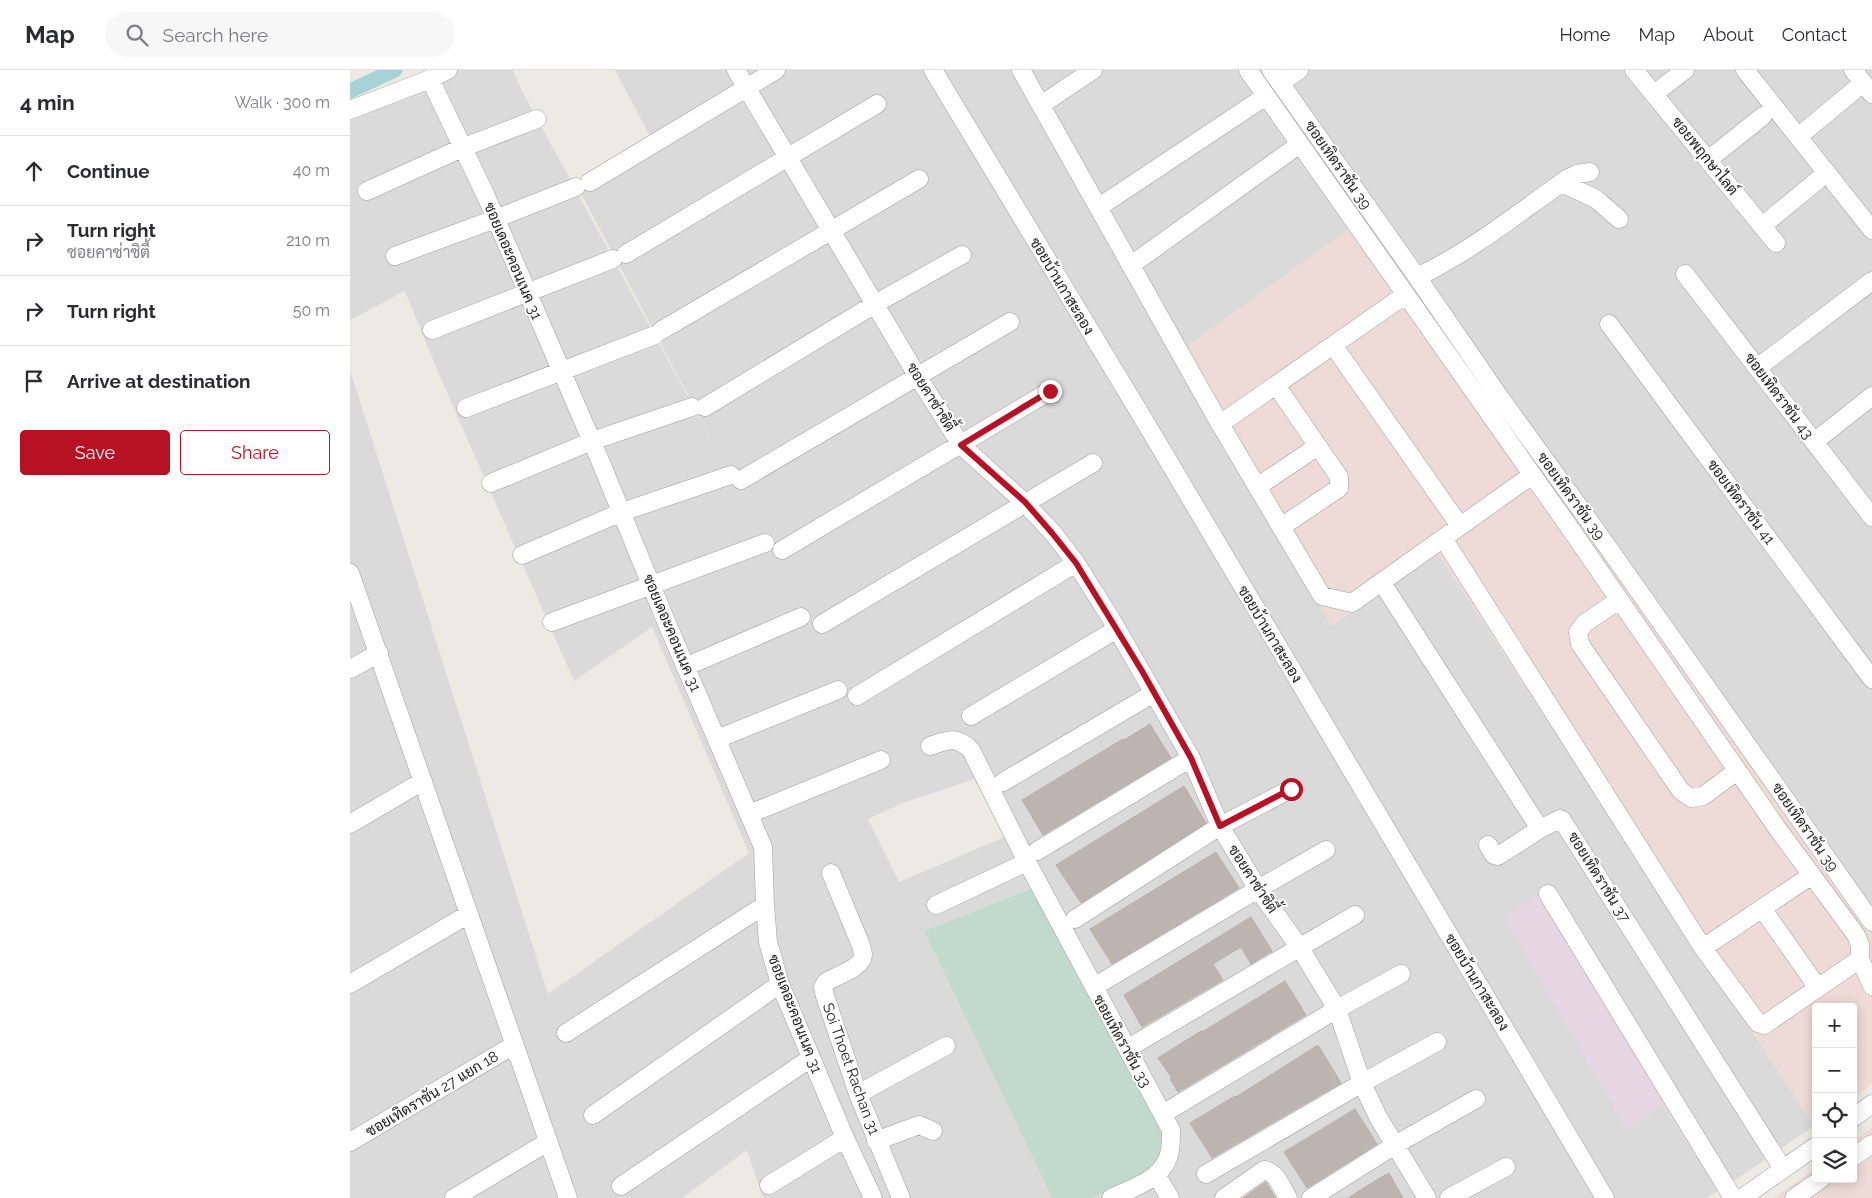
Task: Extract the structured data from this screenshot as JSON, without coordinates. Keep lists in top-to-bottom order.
{
  "streets": {
    "street": [
      "ซอยพฤกษาไลต์",
      "ซอยเทิดราชัน 39",
      "ซอยเดอะคอนเนค 31",
      "ซอยบ้านกาสะลอง",
      "ซอยเทิดราชัน 43",
      "ซอยคาซ่าซิตี้",
      "ซอยเทิดราชัน 41",
      "ซอยเทิดราชัน 37",
      "ซอยเทิดราชัน 33",
      "Soi Thoet Rachan 31",
      "ซอยเทิดราชัน 27 แยก 18"
    ]
  },
  "page": {
    "header": "Map",
    "search": "Search here",
    "nav": [
      "Home",
      "Map",
      "About",
      "Contact"
    ],
    "heading": ["4 min", "Walk · 300 m"],
    "list": [
      ["Continue", "40 m"],
      ["Turn right", "ซอยคาซ่าซิตี้", "210 m"],
      ["Turn right", "50 m"],
      "Arrive at destination"
    ],
    "buttons": ["Save", "Share"],
    "map_buttons": ["+", "−"]
  }
}
